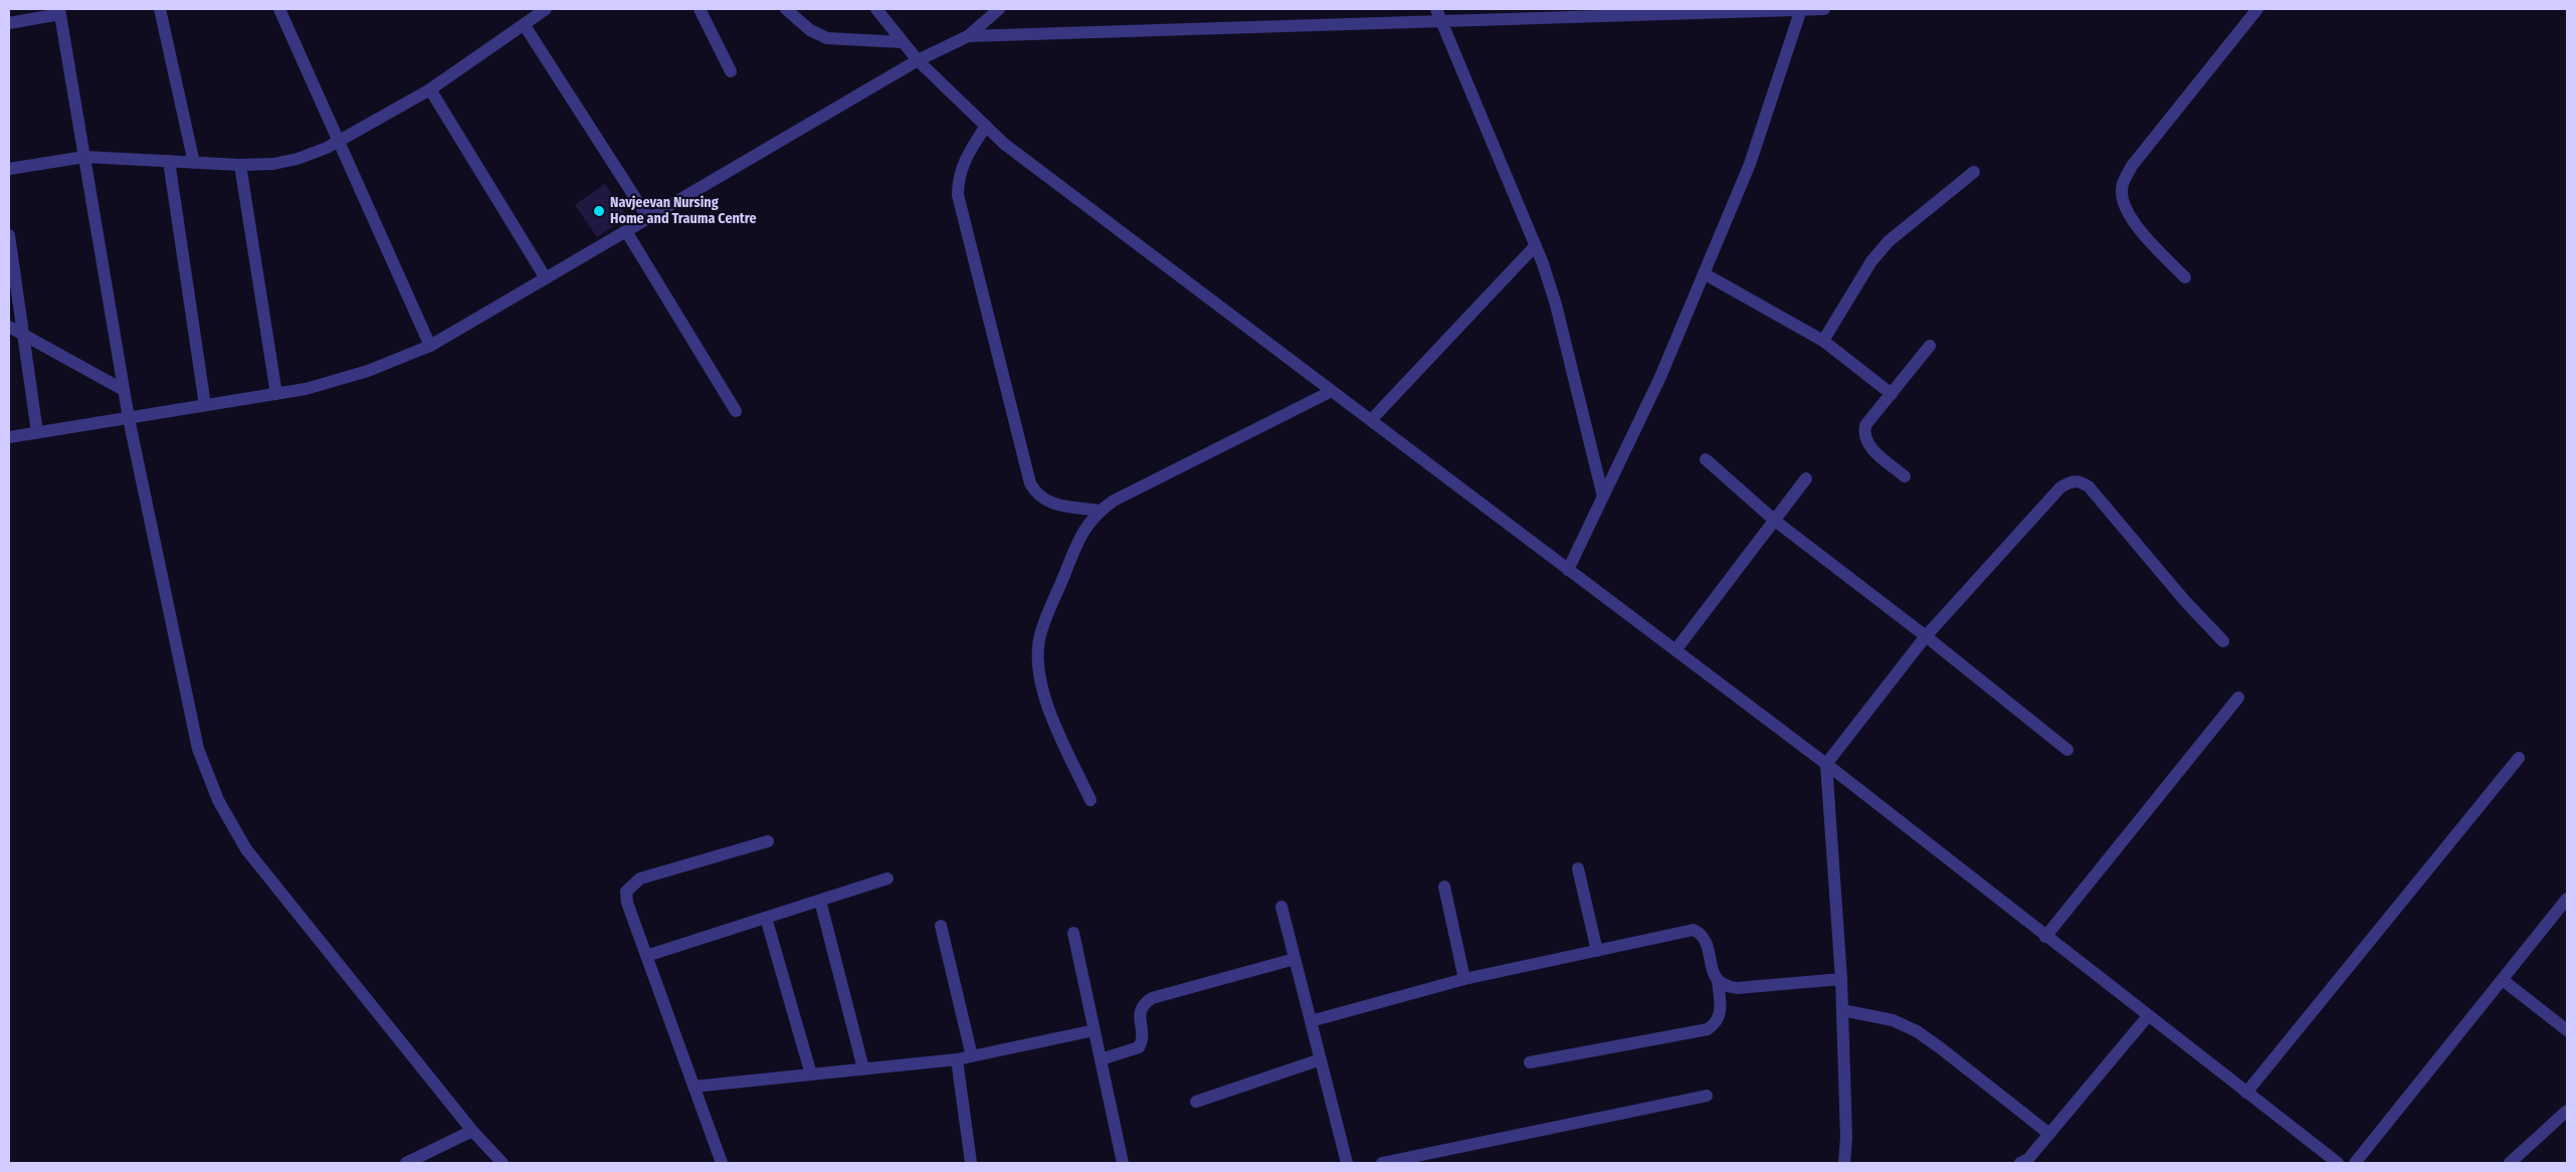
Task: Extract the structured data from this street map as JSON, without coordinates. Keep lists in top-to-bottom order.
{
  "places": ["Navjeevan Nursing Home and Trauma Centre"]
}
